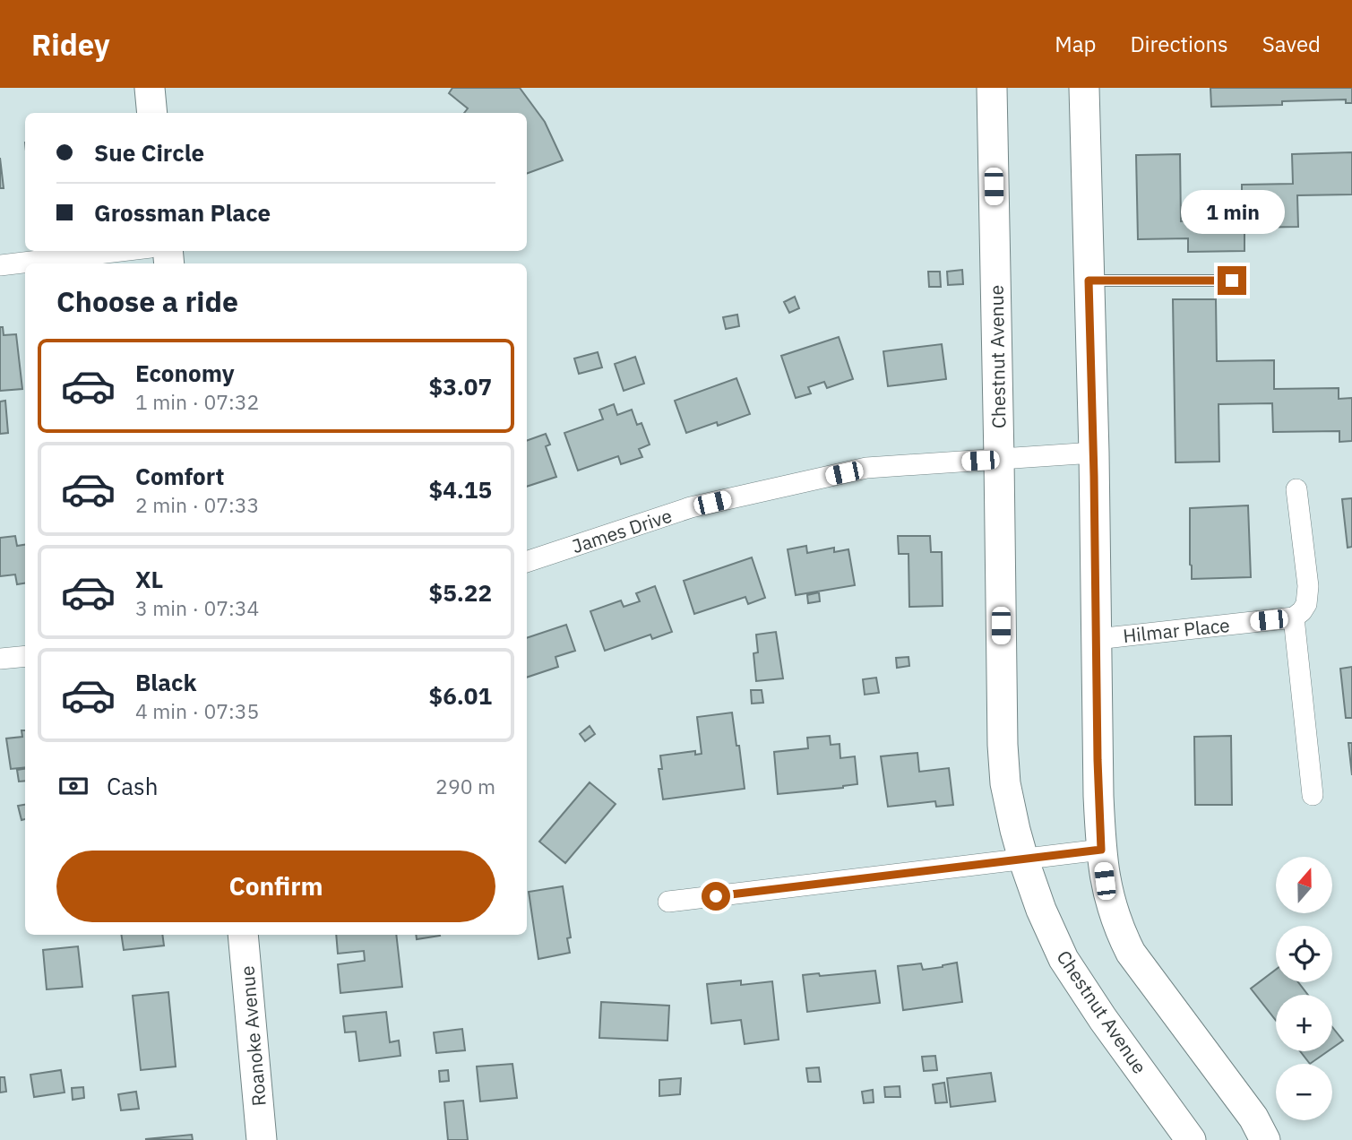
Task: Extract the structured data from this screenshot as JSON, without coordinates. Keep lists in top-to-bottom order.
{
  "streets": {
    "street": [
      "Chestnut Avenue",
      "James Drive",
      "Hilmar Place",
      "Roanoke Avenue"
    ]
  },
  "crossings": [
    ["Chestnut Avenue", "James Drive"]
  ],
  "north": "top",
  "page": {
    "header": "Ridey",
    "nav": ["Map", "Directions", "Saved"],
    "banner": ["Sue Circle", "Grossman Place"],
    "bubble": "1 min",
    "heading": "Choose a ride",
    "list": [
      {
        "name": "Economy",
        "note": "1 min · 07:32",
        "value": "$3.07"
      },
      {
        "name": "Comfort",
        "note": "2 min · 07:33",
        "value": "$4.15"
      },
      {
        "name": "XL",
        "note": "3 min · 07:34",
        "value": "$5.22"
      },
      {
        "name": "Black",
        "note": "4 min · 07:35",
        "value": "$6.01"
      }
    ],
    "pay": ["Cash", "290 m"],
    "buttons": "Confirm",
    "map_buttons": ["+", "−"]
  }
}
